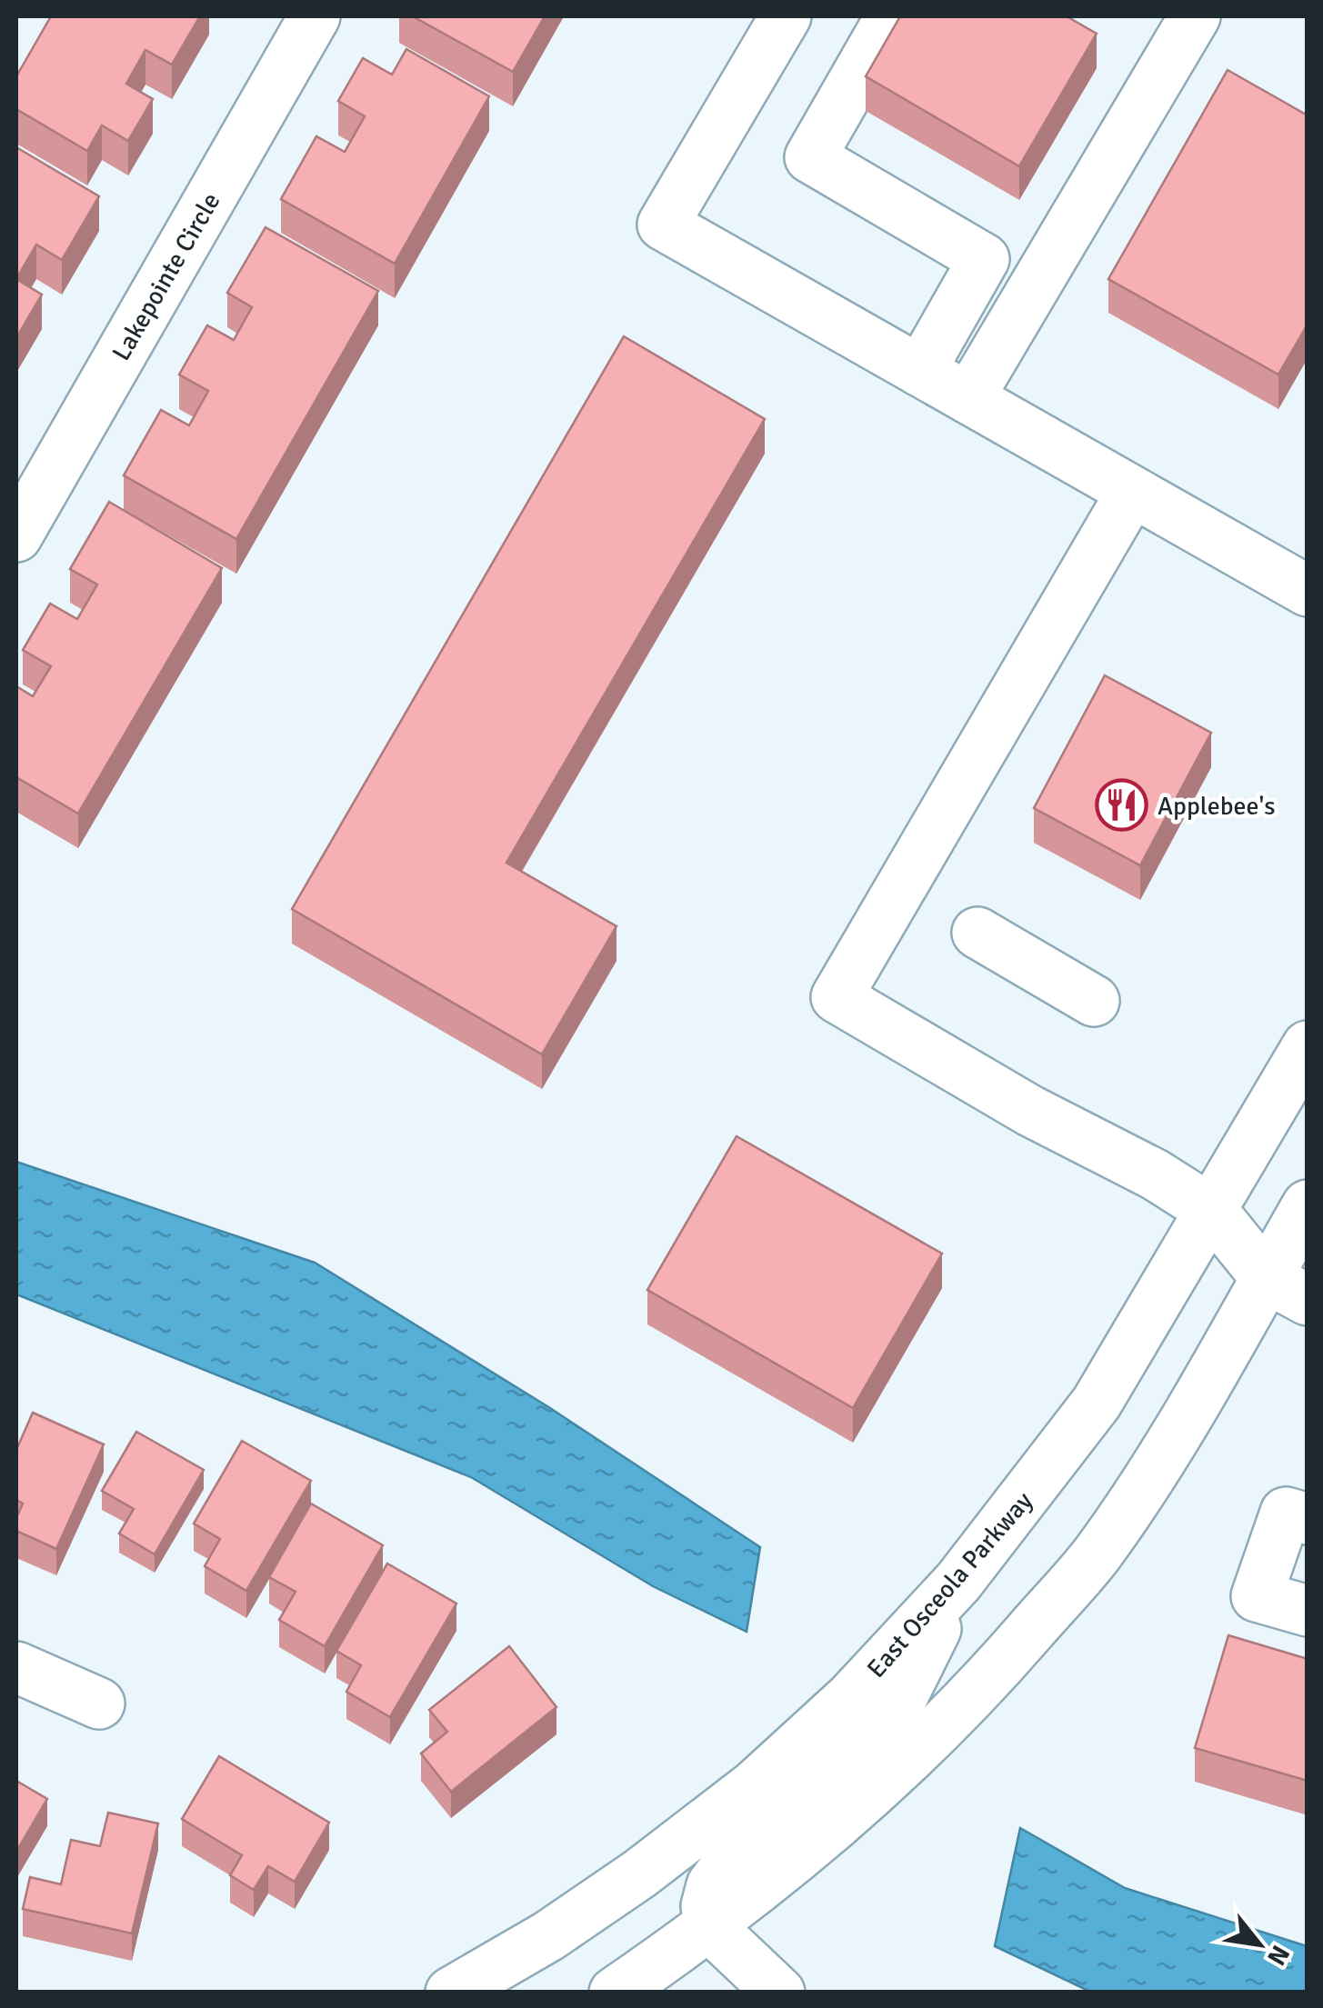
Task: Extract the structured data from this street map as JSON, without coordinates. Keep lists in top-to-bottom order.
{
  "streets": {
    "main road": ["Lakepointe Circle", "East Osceola Parkway"]
  },
  "places": {
    "restaurant": ["Applebee's"]
  },
  "north": "bottom right"
}
